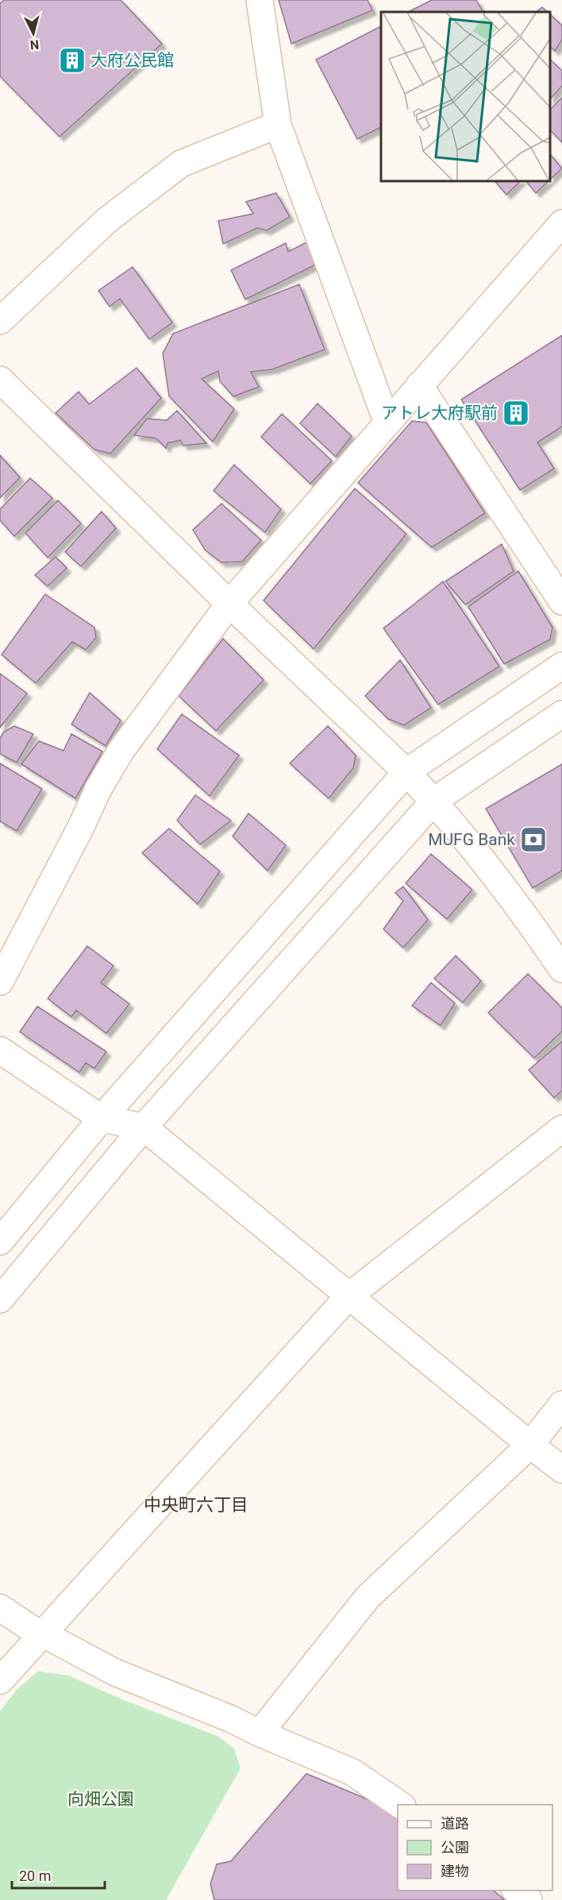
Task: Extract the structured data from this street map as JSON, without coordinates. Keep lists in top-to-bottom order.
{
  "districts": ["中央町六丁目"],
  "parks": ["向畑公園"],
  "places": {
    "building": ["大府公民館", "アトレ大府駅前"],
    "bank": ["MUFG Bank"]
  },
  "legend": ["道路", "公園", "建物"],
  "scale_bar": "20 m",
  "north": "bottom"
}
